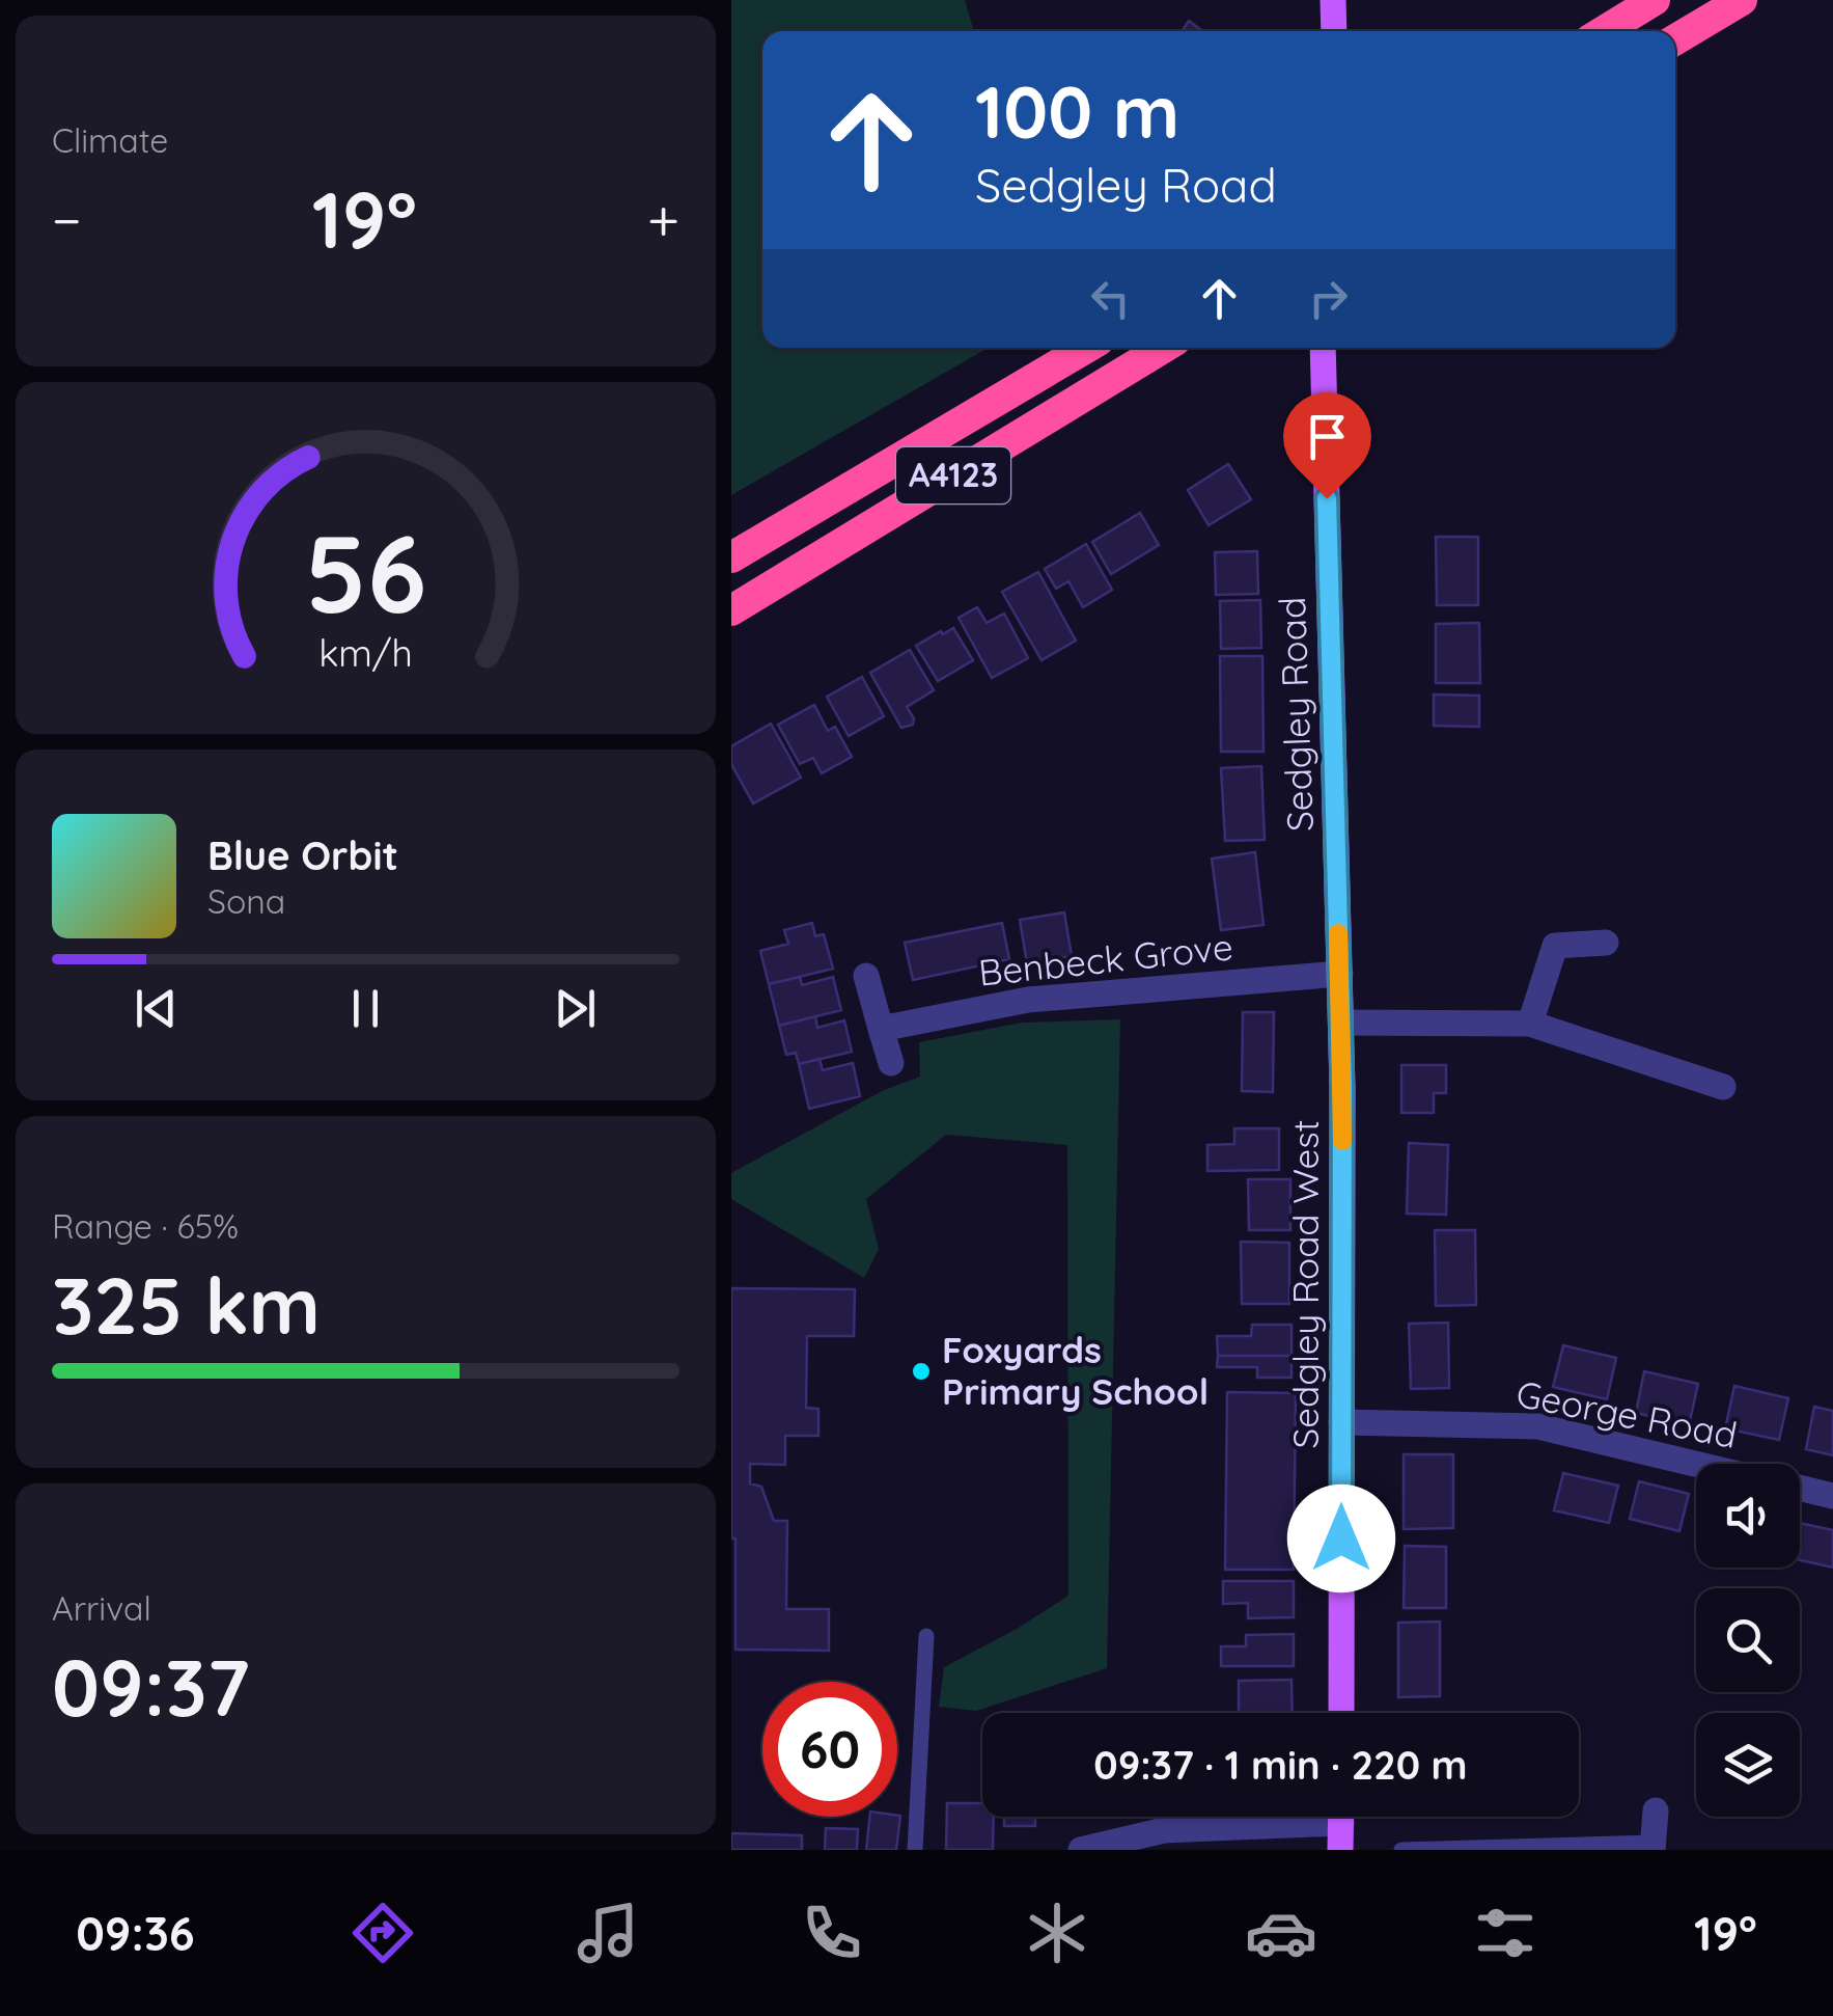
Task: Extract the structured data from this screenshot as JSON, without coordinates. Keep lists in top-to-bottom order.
{
  "streets": {
    "highway": ["A4123"],
    "main road": ["Sedgley Road", "Sedgley Road West"],
    "street": ["Benbeck Grove", "George Road"]
  },
  "crossings": [
    ["Sedgley Road", "Benbeck Grove"],
    ["Sedgley Road", "Sedgley Road West"],
    ["Sedgley Road West", "George Road"]
  ],
  "places": ["Foxyards Primary School"],
  "page": {
    "tile": [
      "Climate",
      ["Range · 65%", "325 km"],
      ["Arrival", "09:37"]
    ],
    "turn": ["100 m", "Sedgley Road"],
    "heat": ["−", "19°", "+"],
    "song": ["Blue Orbit", "Sona"],
    "limit": "60",
    "trip": "09:37 · 1 min · 220 m",
    "tabs": ["09:36", "19°"],
    "gauge": ["56", "km/h"]
  }
}
